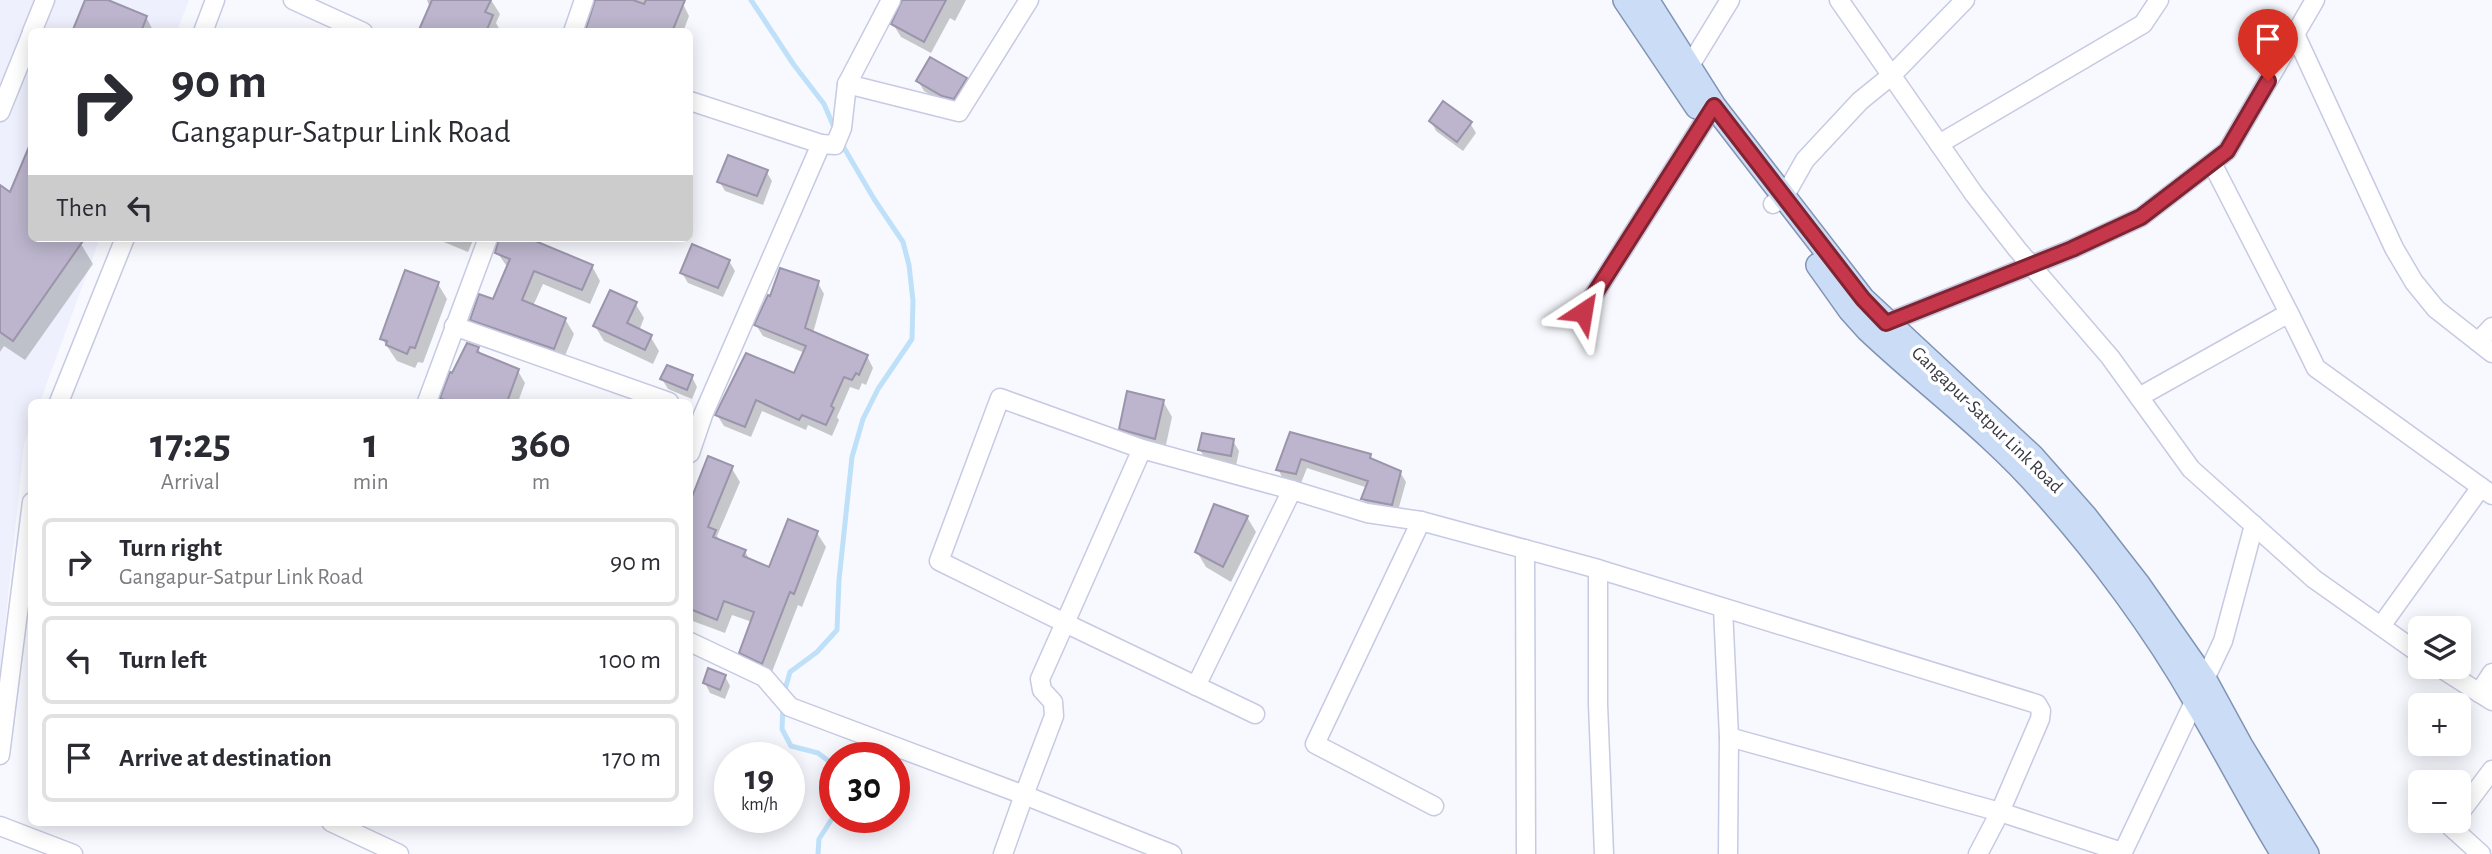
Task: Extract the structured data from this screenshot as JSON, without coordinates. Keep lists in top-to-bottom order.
{
  "streets": {
    "main road": ["Gangapur-Satpur Link Road"]
  },
  "page": {
    "turn": ["90 m", "Gangapur-Satpur Link Road"],
    "then": "Then",
    "eta": [
      "17:25",
      "Arrival",
      "1",
      "min",
      "360",
      "m"
    ],
    "list": [
      {
        "name": "Turn right",
        "note": "Gangapur-Satpur Link Road",
        "value": "90 m"
      },
      {
        "name": "Turn left",
        "value": "100 m"
      },
      {
        "name": "Arrive at destination",
        "value": "170 m"
      }
    ],
    "map_buttons": ["+", "−"],
    "speed": "19 km/h",
    "limit": "30"
  }
}
